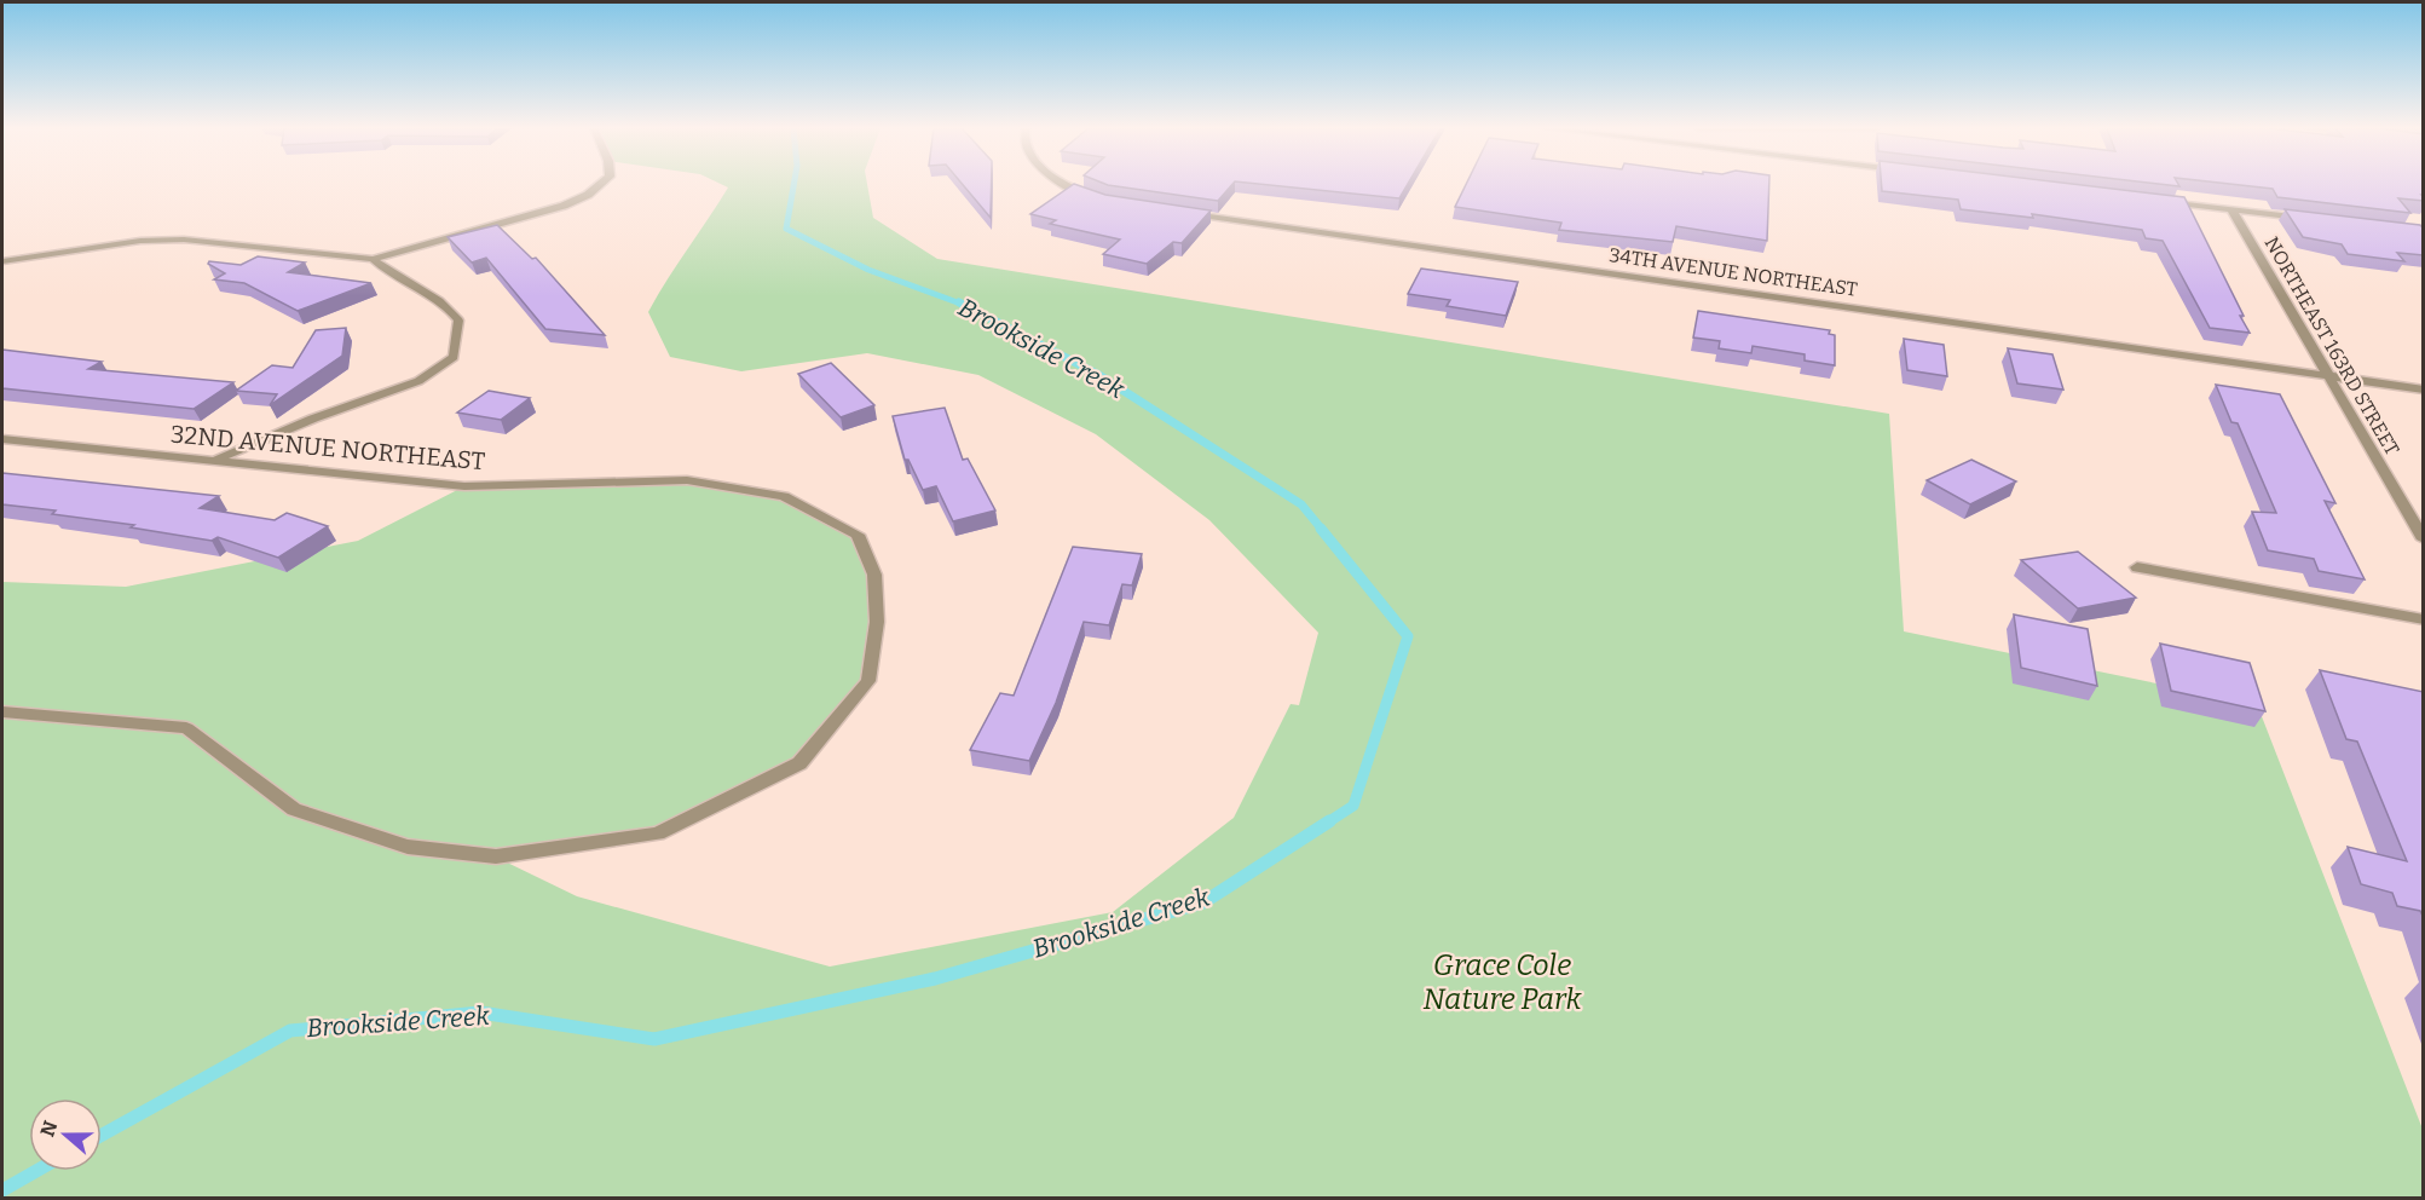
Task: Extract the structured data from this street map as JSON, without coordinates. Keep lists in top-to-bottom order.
{
  "streets": {
    "street": ["34TH AVENUE NORTHEAST", "NORTHEAST 163RD STREET", "32ND AVENUE NORTHEAST"]
  },
  "crossings": [
    ["34TH AVENUE NORTHEAST", "NORTHEAST 163RD STREET"]
  ],
  "water": ["Brookside Creek"],
  "parks": ["Grace Cole Nature Park"],
  "north": "left"
}
